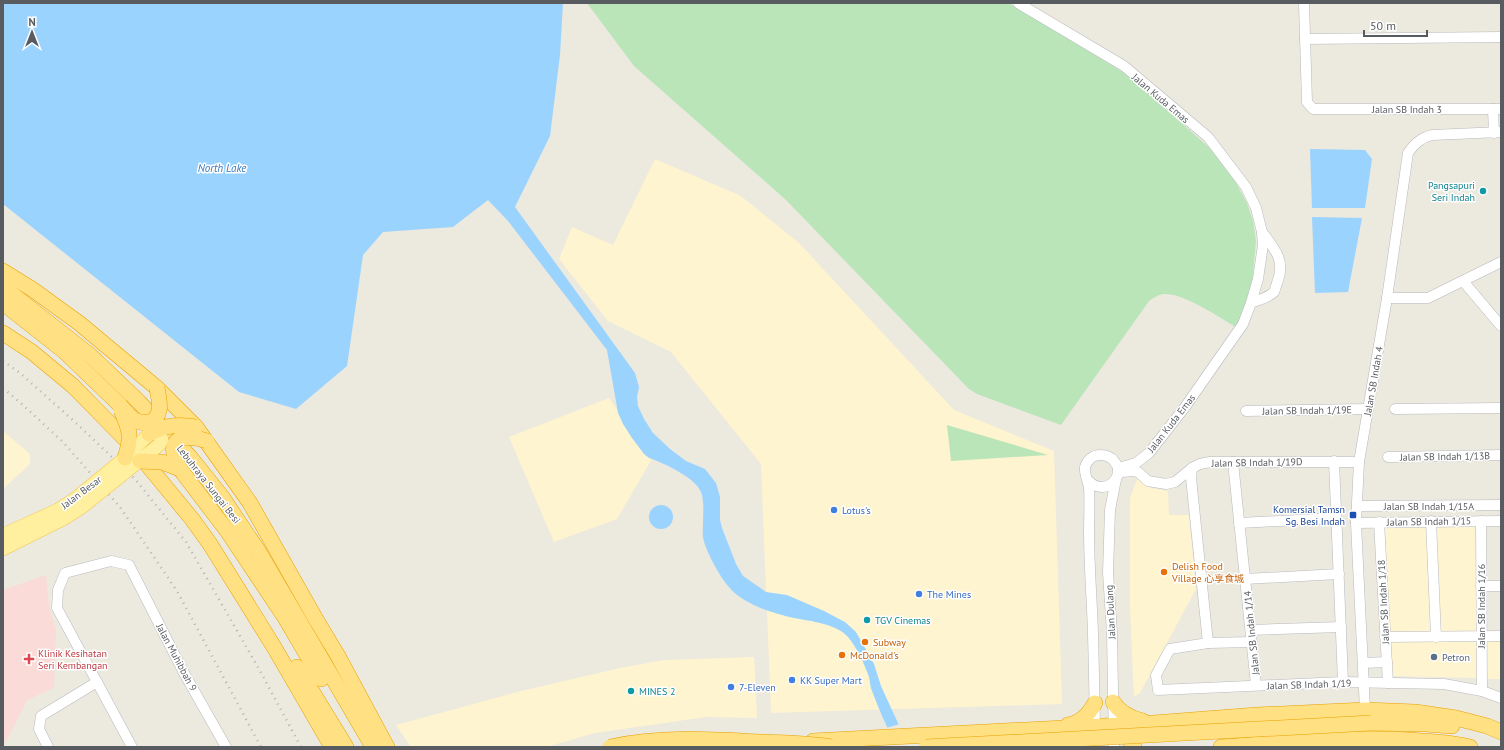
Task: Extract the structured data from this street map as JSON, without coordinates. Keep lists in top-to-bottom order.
{
  "streets": {
    "highway": ["Lebuhraya Sungai Besi"],
    "main road": ["Jalan Besar"],
    "street": [
      "Jalan Kuda Emas",
      "Jalan SB Indah 3",
      "Jalan SB Indah 4",
      "Jalan SB Indah 1/19E",
      "Jalan SB Indah 1/13B",
      "Jalan SB Indah 1/19D",
      "Jalan SB Indah 1/15A",
      "Jalan SB Indah 1/15",
      "Jalan SB Indah 1/18",
      "Jalan SB Indah 1/16",
      "Jalan Dulang",
      "Jalan SB Indah 1/14",
      "Jalan Muhibbah 9",
      "Jalan SB Indah 1/19"
    ]
  },
  "crossings": [
    ["Jalan Kuda Emas", "Jalan SB Indah 1/19D"],
    ["Jalan Kuda Emas", "Jalan Dulang"],
    ["Jalan SB Indah 4", "Jalan SB Indah 1/19E"],
    ["Jalan SB Indah 4", "Jalan SB Indah 1/19D"],
    ["Jalan SB Indah 4", "Jalan SB Indah 1/15A"],
    ["Jalan SB Indah 4", "Jalan SB Indah 1/15"],
    ["Jalan SB Indah 4", "Jalan SB Indah 1/19"],
    ["Jalan SB Indah 1/19D", "Jalan Dulang"],
    ["Jalan SB Indah 1/19D", "Jalan SB Indah 1/14"],
    ["Jalan SB Indah 1/15", "Jalan SB Indah 1/18"],
    ["Jalan SB Indah 1/15", "Jalan SB Indah 1/16"],
    ["Jalan SB Indah 1/18", "Jalan SB Indah 1/19"],
    ["Jalan SB Indah 1/16", "Jalan SB Indah 1/19"],
    ["Jalan SB Indah 1/14", "Jalan SB Indah 1/19"]
  ],
  "water": ["North Lake"],
  "places": {
    "other": [
      "Pangsapuri Seri Indah",
      "Lotus's",
      "Delish Food Village 心享食城",
      "The Mines",
      "TGV Cinemas",
      "Subway",
      "McDonald's",
      "Petron",
      "KK Super Mart",
      "7-Eleven",
      "MINES 2"
    ],
    "transit": ["Komersial Tamsn Sg. Besi Indah"],
    "health": ["Klinik Kesihatan Seri Kembangan"]
  },
  "scale_bar": "50 m",
  "north": "top"
}
